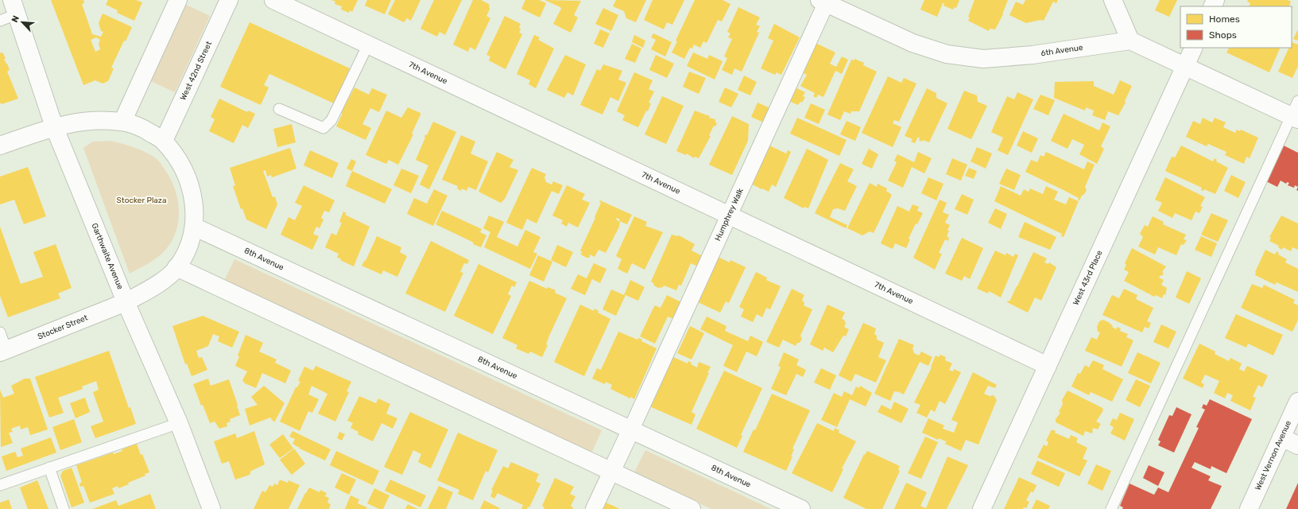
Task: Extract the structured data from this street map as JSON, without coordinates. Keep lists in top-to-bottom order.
{
  "streets": {
    "street": [
      "6th Avenue",
      "West 42nd Street",
      "7th Avenue",
      "Humphrey Walk",
      "Garthwaite Avenue",
      "8th Avenue",
      "West 43rd Place",
      "Stocker Street",
      "West Vernon Avenue"
    ]
  },
  "crossings": [
    ["6th Avenue", "Humphrey Walk"],
    ["7th Avenue", "Humphrey Walk"],
    ["7th Avenue", "West 43rd Place"],
    ["Humphrey Walk", "8th Avenue"],
    ["Garthwaite Avenue", "Stocker Street"]
  ],
  "parks": ["Stocker Plaza"],
  "legend": ["Homes", "Shops"],
  "north": "top left"
}
